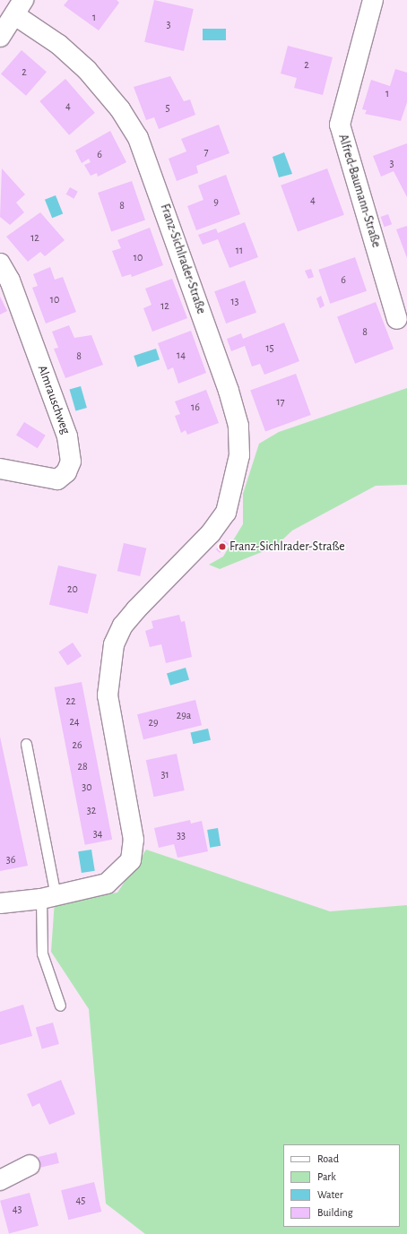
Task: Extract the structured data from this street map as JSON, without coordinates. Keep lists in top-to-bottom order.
{
  "streets": {
    "street": ["Alfred-Baumann-Straße", "Franz-Sichlrader-Straße", "Almrauschweg"]
  },
  "places": ["Franz-Sichlrader-Straße"],
  "house_numbers": [
    "1",
    "3",
    "2",
    "2",
    "1",
    "4",
    "5",
    "7",
    "6",
    "3",
    "4",
    "9",
    "8",
    "12",
    "11",
    "10",
    "6",
    "10",
    "13",
    "12",
    "8",
    "15",
    "14",
    "8",
    "17",
    "16",
    "20",
    "22",
    "29a",
    "24",
    "29",
    "26",
    "28",
    "31",
    "30",
    "32",
    "34",
    "33",
    "36",
    "45",
    "43"
  ],
  "legend": [
    "Road",
    "Park",
    "Water",
    "Building"
  ]
}
